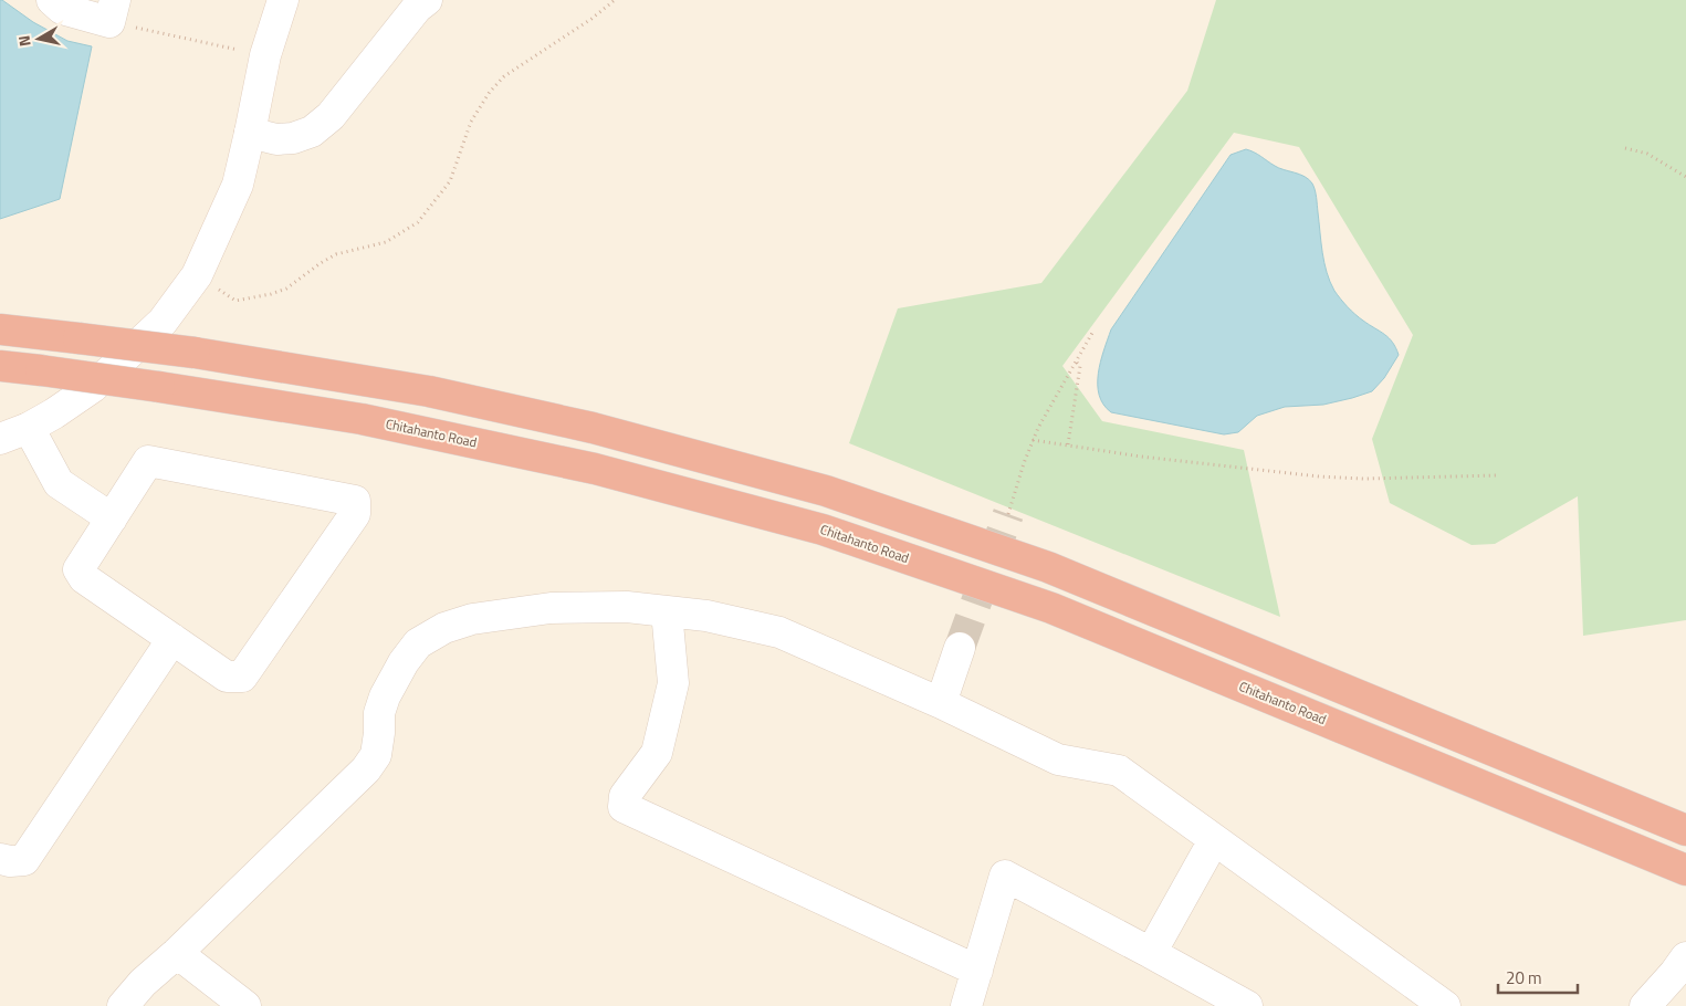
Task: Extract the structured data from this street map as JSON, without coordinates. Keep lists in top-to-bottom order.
{
  "streets": {
    "highway": ["Chitahanto Road"]
  },
  "scale_bar": "20 m",
  "north": "left"
}
